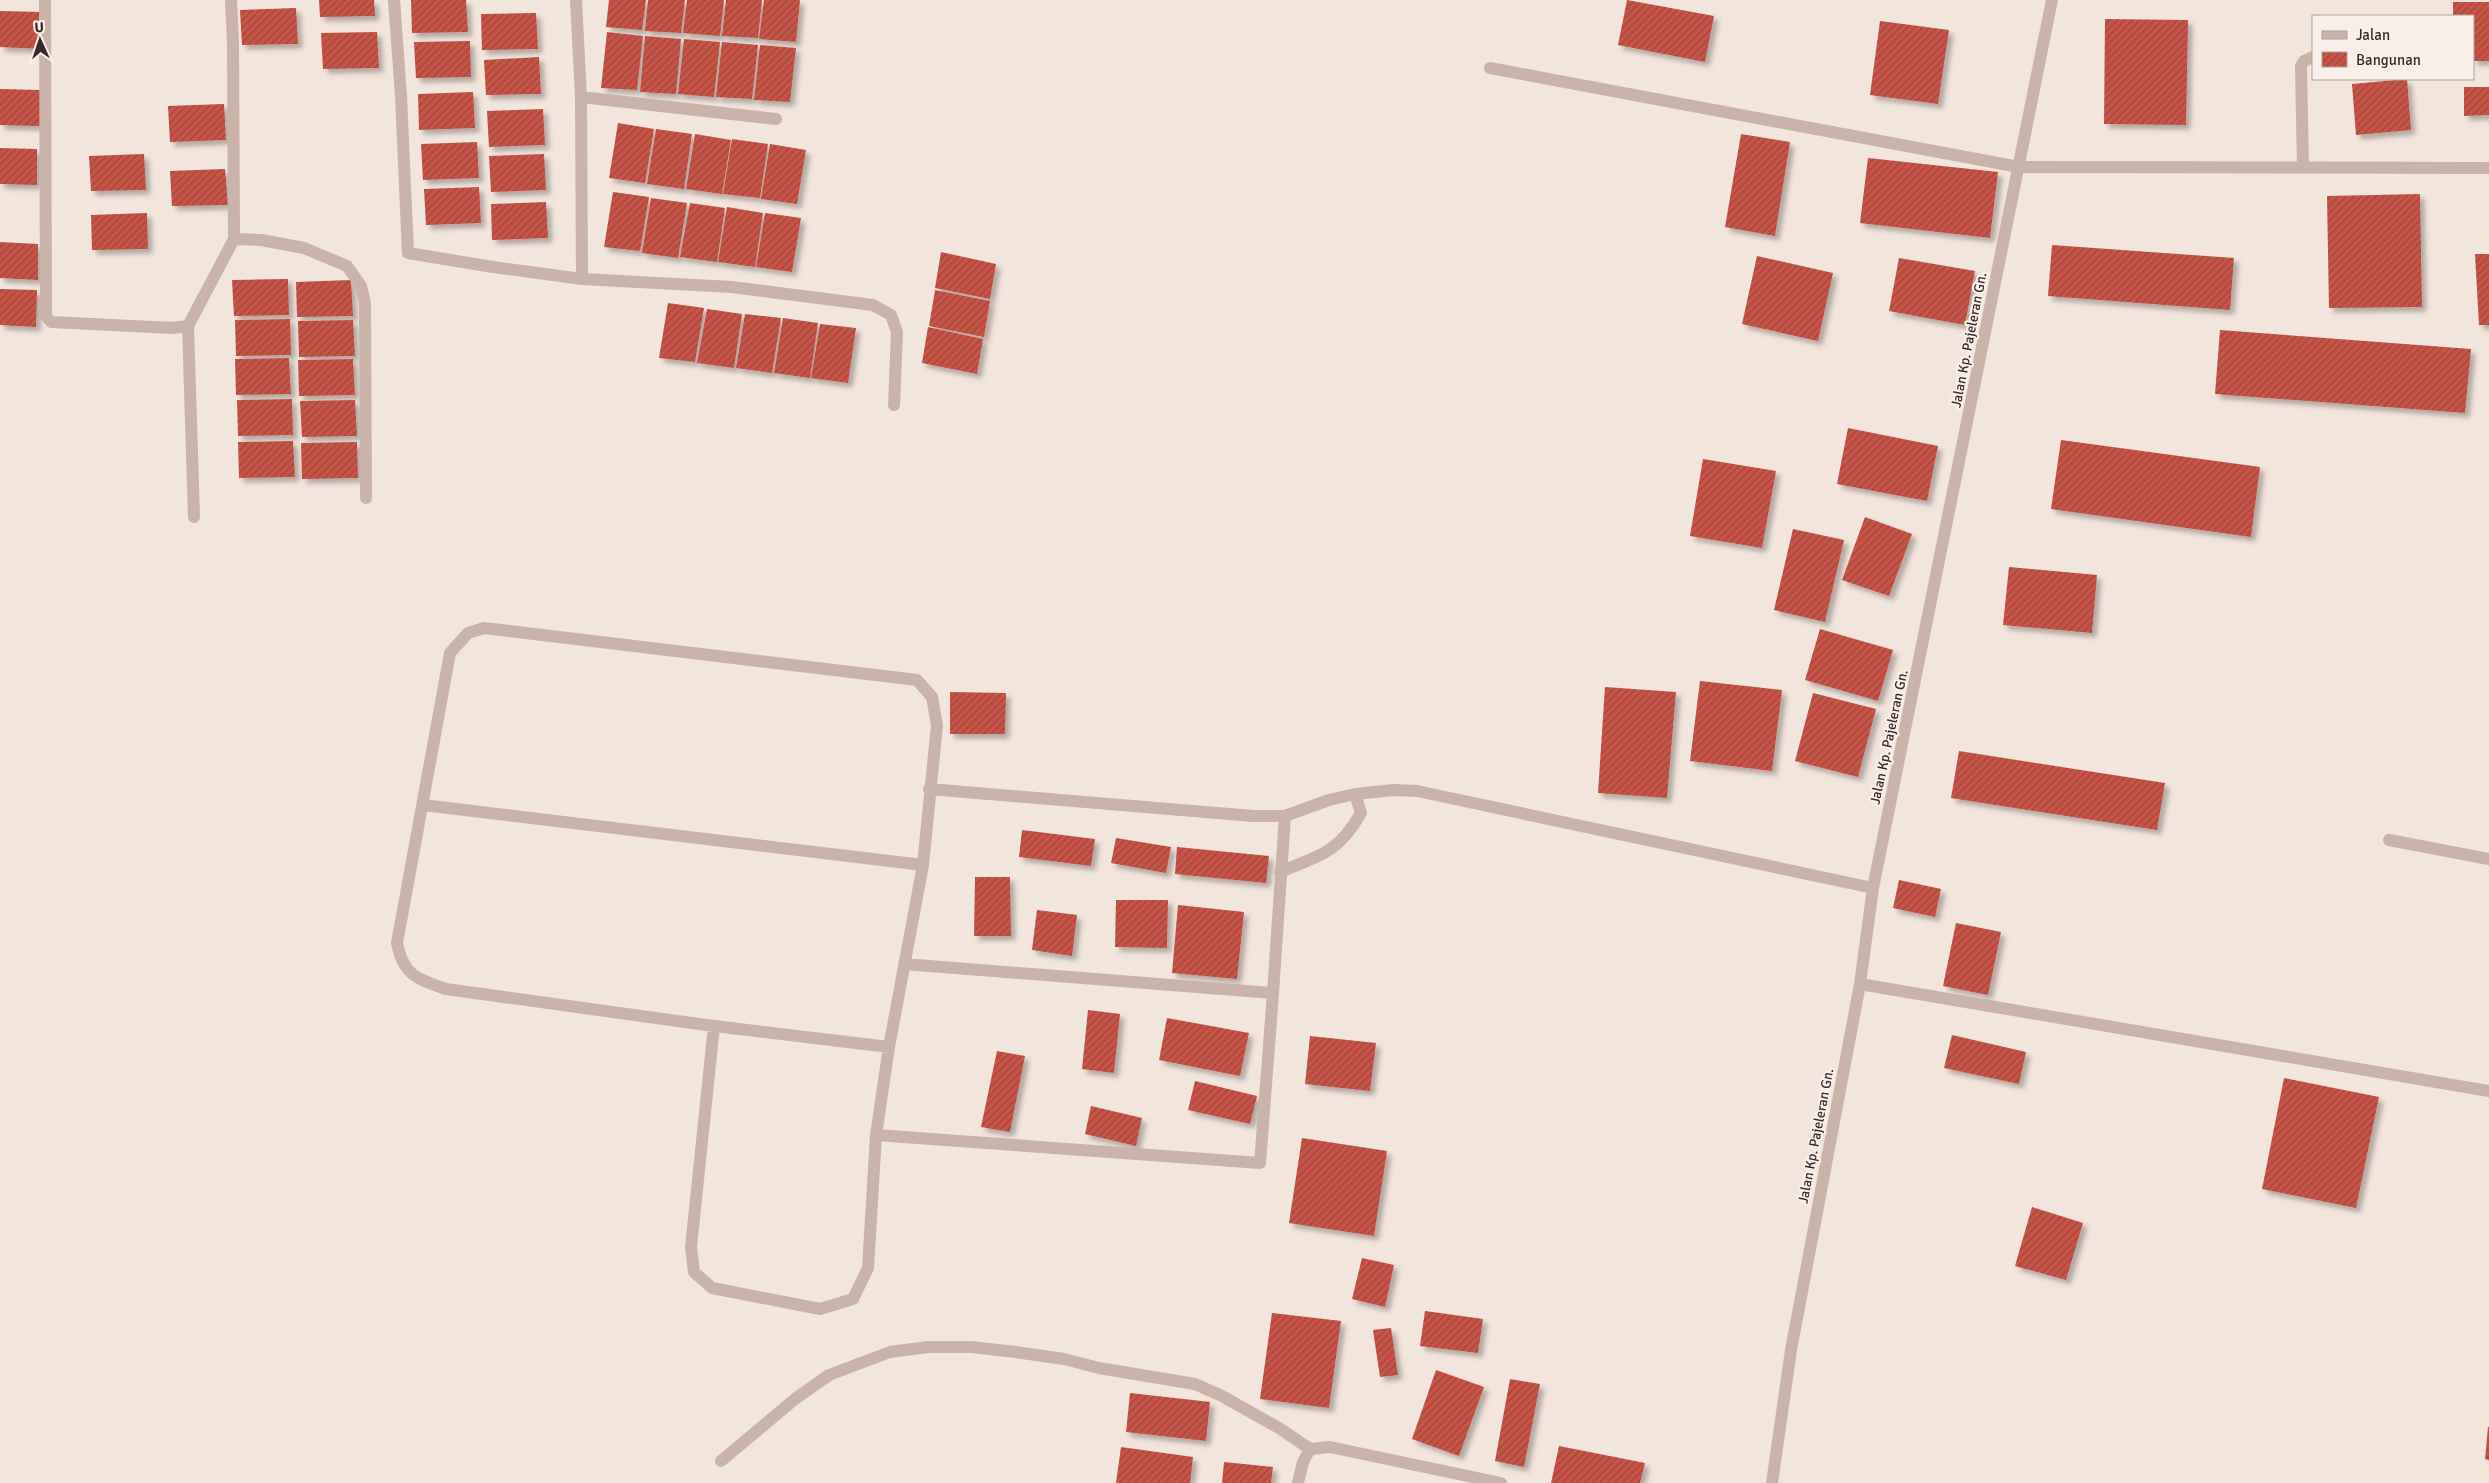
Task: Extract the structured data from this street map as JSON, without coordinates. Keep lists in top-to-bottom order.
{
  "streets": {
    "street": ["Jalan Kp. Pajeleran Gn."]
  },
  "legend": ["Jalan", "Bangunan"],
  "north": "top"
}
